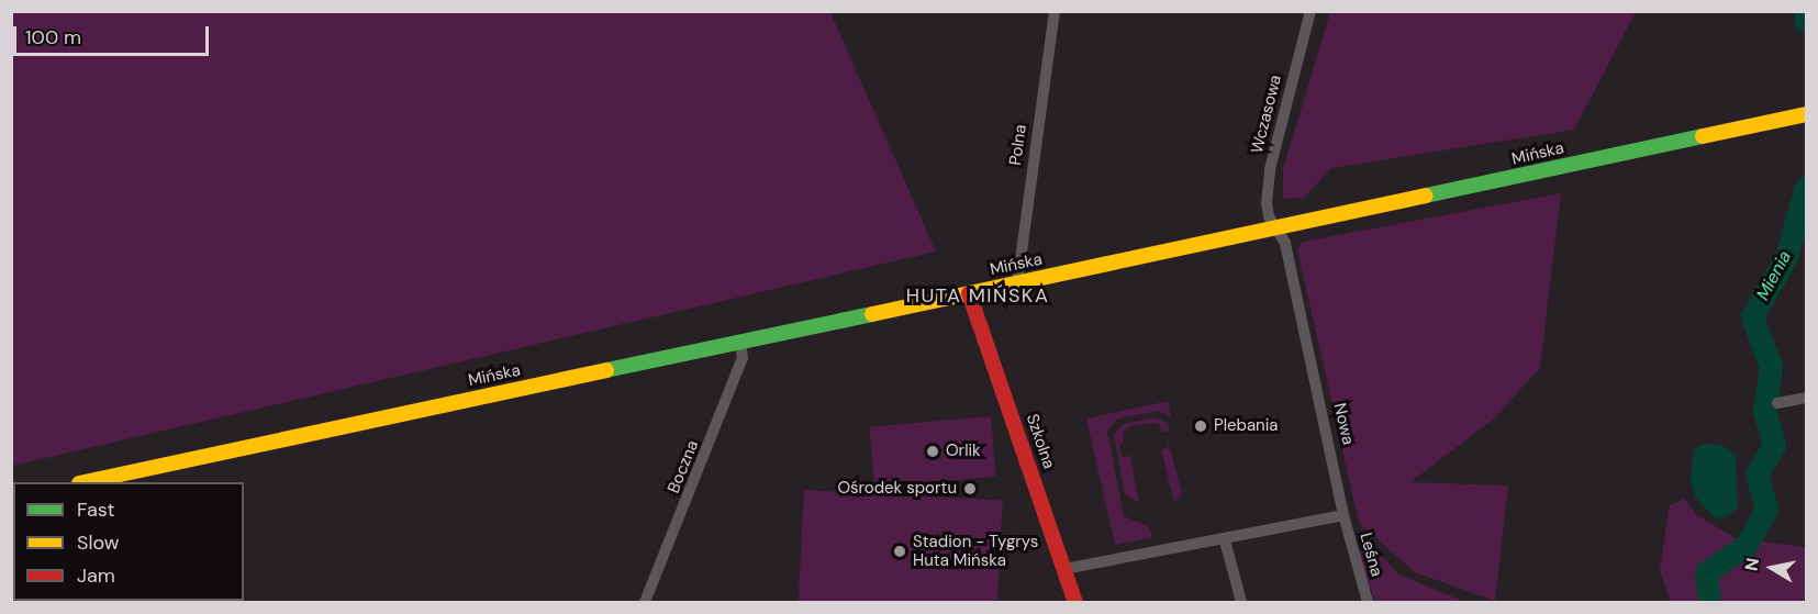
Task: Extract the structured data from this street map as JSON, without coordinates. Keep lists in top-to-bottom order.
{
  "streets": {
    "main road": ["Mińska", "Szkolna"],
    "street": [
      "Wczasowa",
      "Polna",
      "Nowa",
      "Boczna",
      "Leśna"
    ]
  },
  "crossings": [
    ["Wczasowa", "Mińska"],
    ["Wczasowa", "Nowa"],
    ["Polna", "Mińska"],
    ["Mińska", "Nowa"],
    ["Mińska", "Szkolna"],
    ["Mińska", "Boczna"],
    ["Nowa", "Leśna"]
  ],
  "districts": ["HUTA MIŃSKA"],
  "water": ["Mienia"],
  "places": [
    "Plebania",
    "Orlik",
    "Ośrodek sportu",
    "Stadion - Tygrys Huta Mińska"
  ],
  "legend": ["Fast", "Slow", "Jam"],
  "scale_bar": "100 m",
  "north": "left"
}
